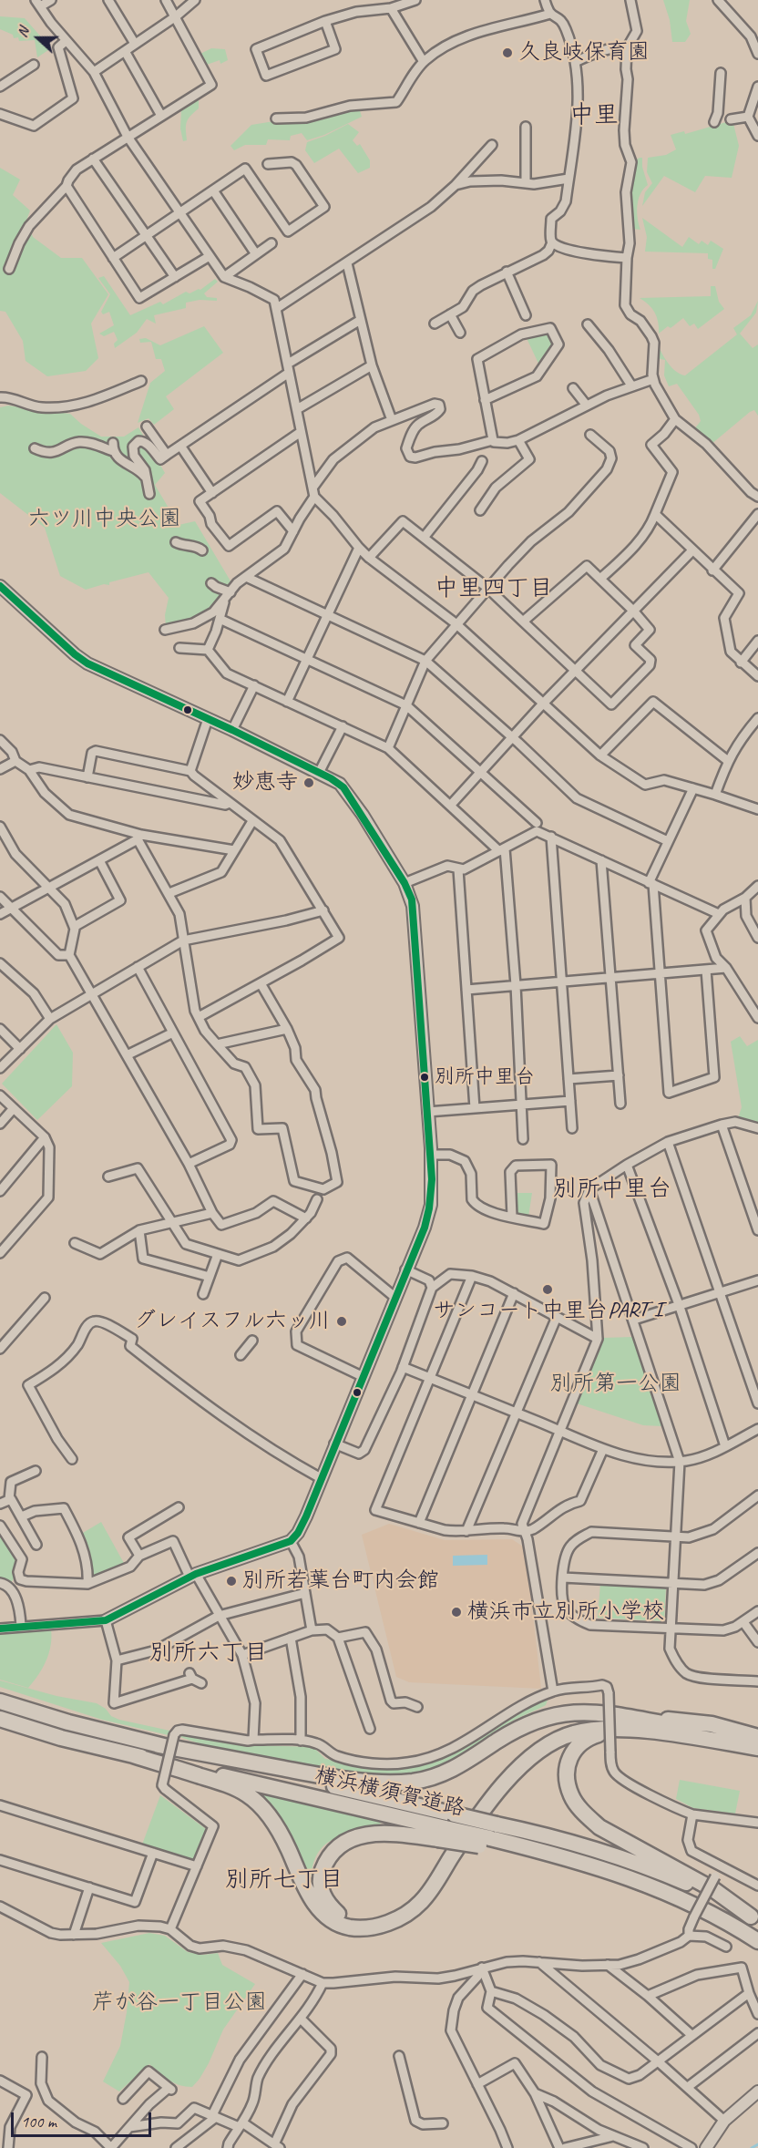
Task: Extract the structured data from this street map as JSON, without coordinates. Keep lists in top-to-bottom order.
{
  "streets": {
    "highway": ["横浜横須賀道路"]
  },
  "districts": [
    "中里",
    "中里四丁目",
    "別所中里台",
    "別所六丁目",
    "別所七丁目"
  ],
  "parks": ["六ツ川中央公園", "別所第一公園", "芹が谷一丁目公園"],
  "places": [
    "久良岐保育園",
    "妙恵寺",
    "別所中里台",
    "サンコート中里台PART I",
    "グレイスフル六ッ川",
    "別所若葉台町内会館",
    "横浜市立別所小学校"
  ],
  "scale_bar": "100 m",
  "north": "left"
}
